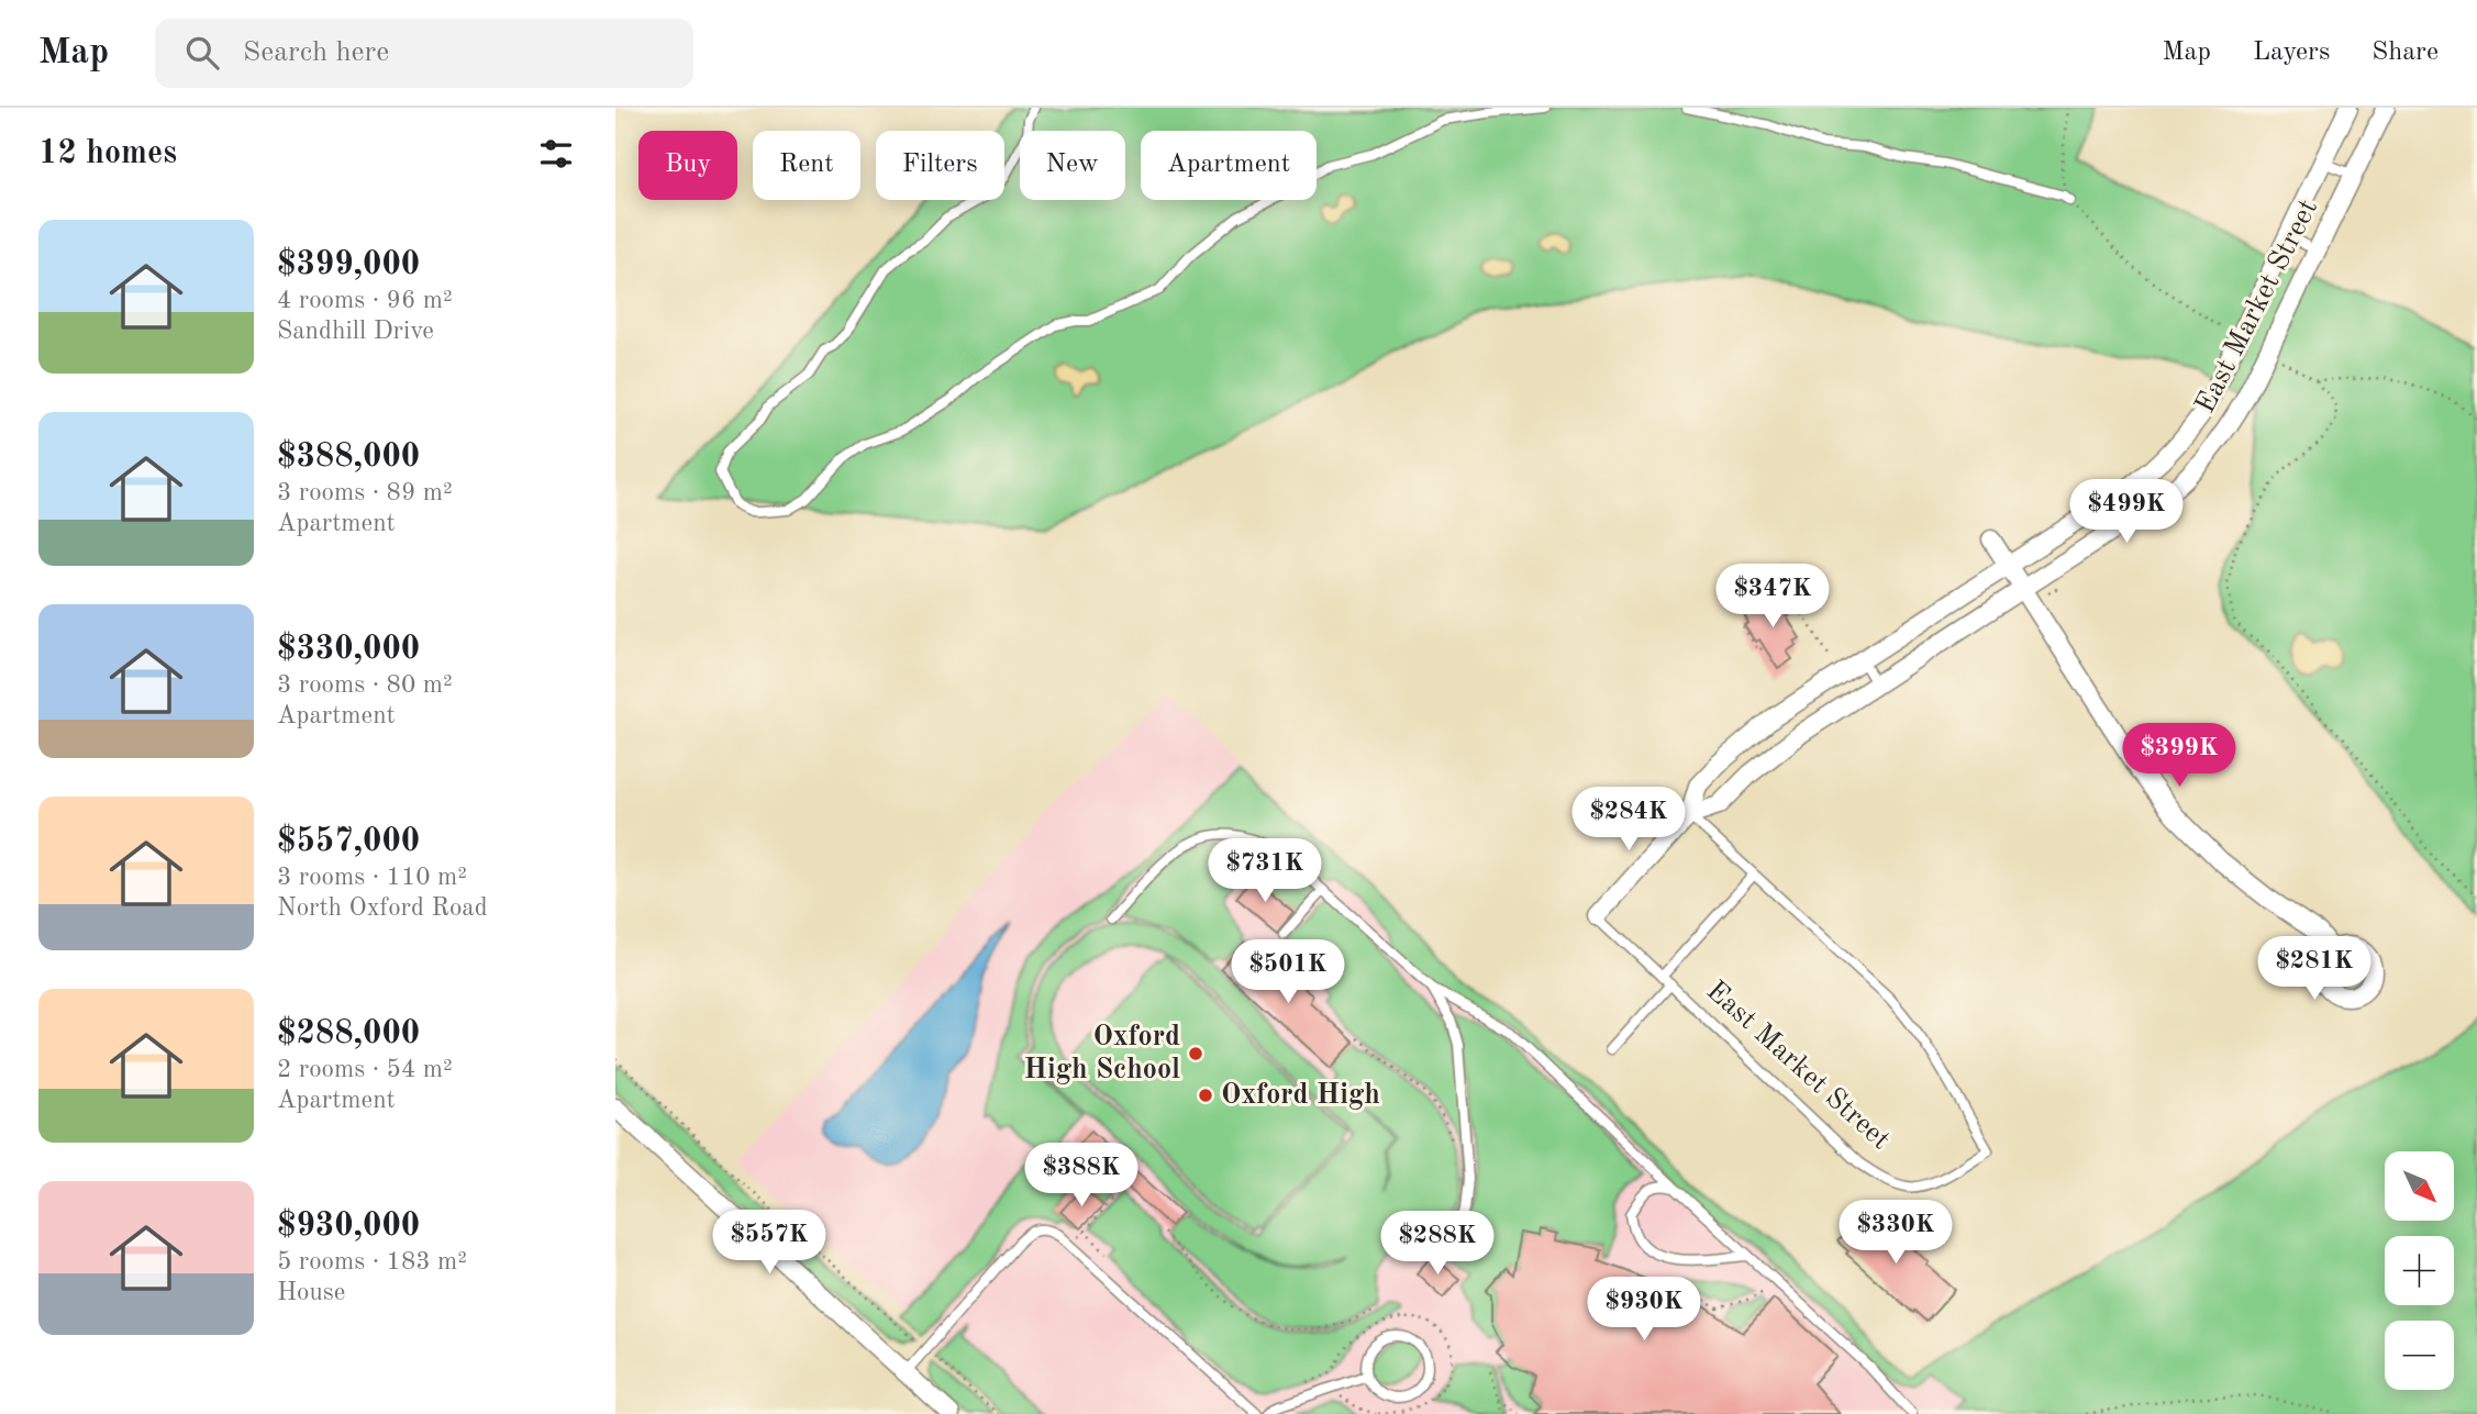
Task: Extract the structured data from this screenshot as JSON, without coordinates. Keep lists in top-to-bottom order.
{
  "streets": {
    "street": ["East Market Street"]
  },
  "places": ["Oxford High School", "Oxford High"],
  "north": "bottom right",
  "page": {
    "header": "Map",
    "search": "Search here",
    "nav": ["Map", "Layers", "Share"],
    "heading": "12 homes",
    "chip": [
      "Buy",
      "Rent",
      "Filters",
      "New",
      "Apartment"
    ],
    "list": [
      {
        "name": "$399,000",
        "note": "4 rooms · 96 m² · Sandhill Drive"
      },
      {
        "name": "$388,000",
        "note": "3 rooms · 89 m² · Apartment"
      },
      {
        "name": "$330,000",
        "note": "3 rooms · 80 m² · Apartment"
      },
      {
        "name": "$557,000",
        "note": "3 rooms · 110 m² · North Oxford Road"
      },
      {
        "name": "$288,000",
        "note": "2 rooms · 54 m² · Apartment"
      },
      {
        "name": "$930,000",
        "note": "5 rooms · 183 m² · House"
      }
    ],
    "price": [
      "$499K",
      "$347K",
      "$399K",
      "$284K",
      "$731K",
      "$281K",
      "$501K",
      "$388K",
      "$330K",
      "$557K",
      "$288K",
      "$930K"
    ],
    "map_buttons": ["+", "−"]
  }
}
